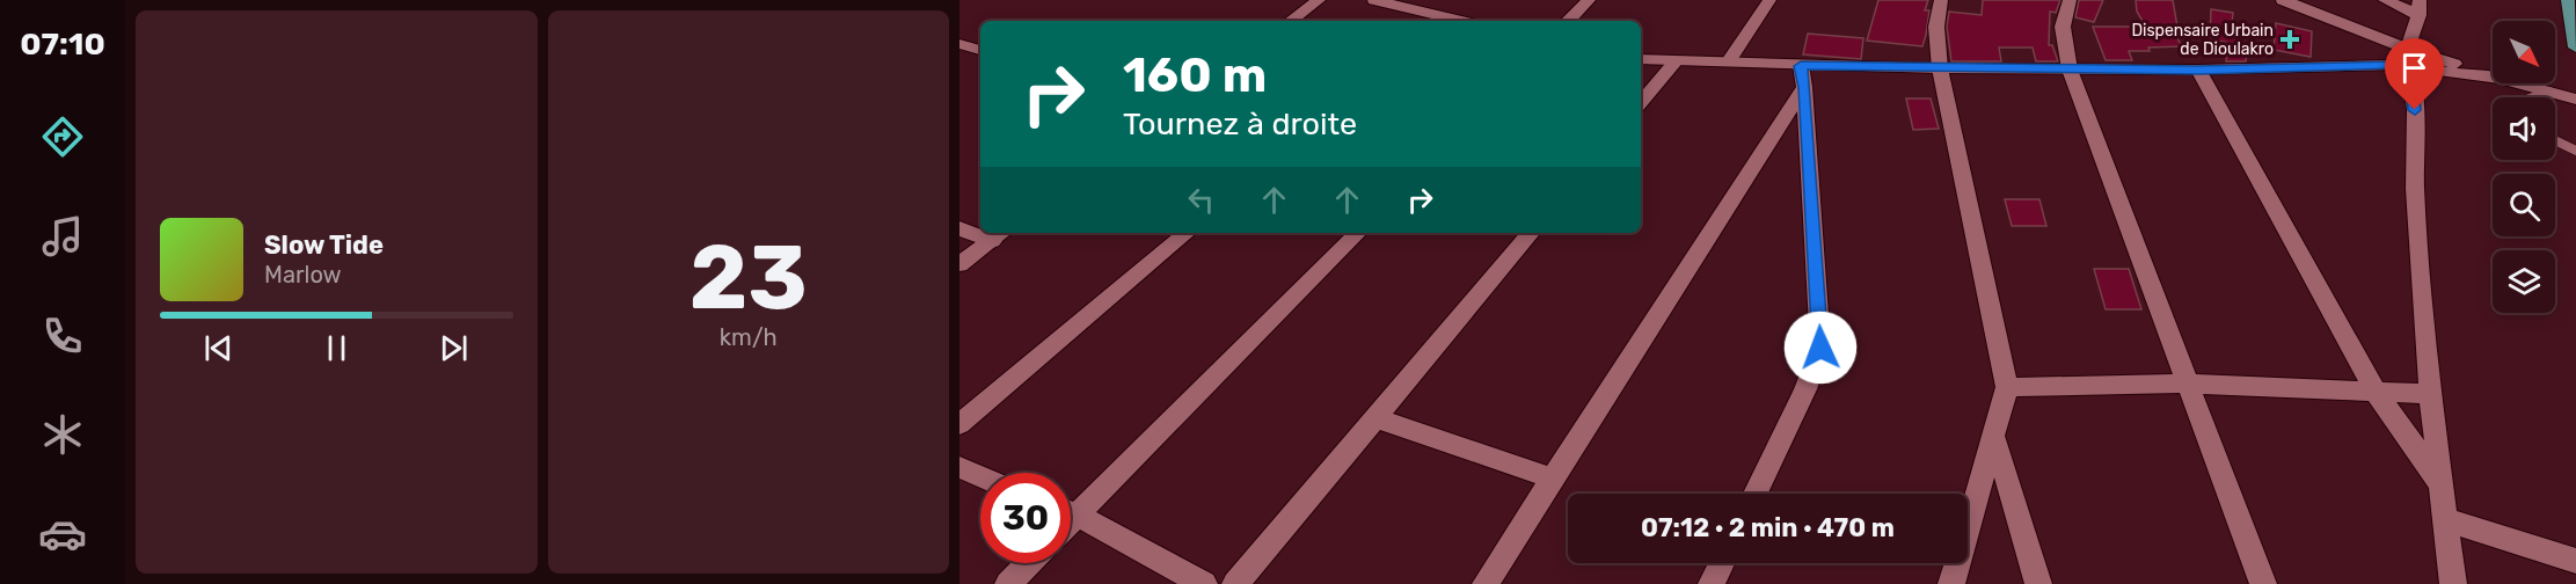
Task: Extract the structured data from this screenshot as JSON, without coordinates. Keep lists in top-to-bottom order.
{
  "places": {
    "health": ["Dispensaire Urbain de Dioulakro"]
  },
  "north": "bottom right",
  "page": {
    "tabs": "07:10",
    "tile": ["23", "km/h"],
    "turn": ["160 m", "Tournez à droite"],
    "song": ["Slow Tide", "Marlow"],
    "limit": "30",
    "trip": "07:12 · 2 min · 470 m"
  }
}
